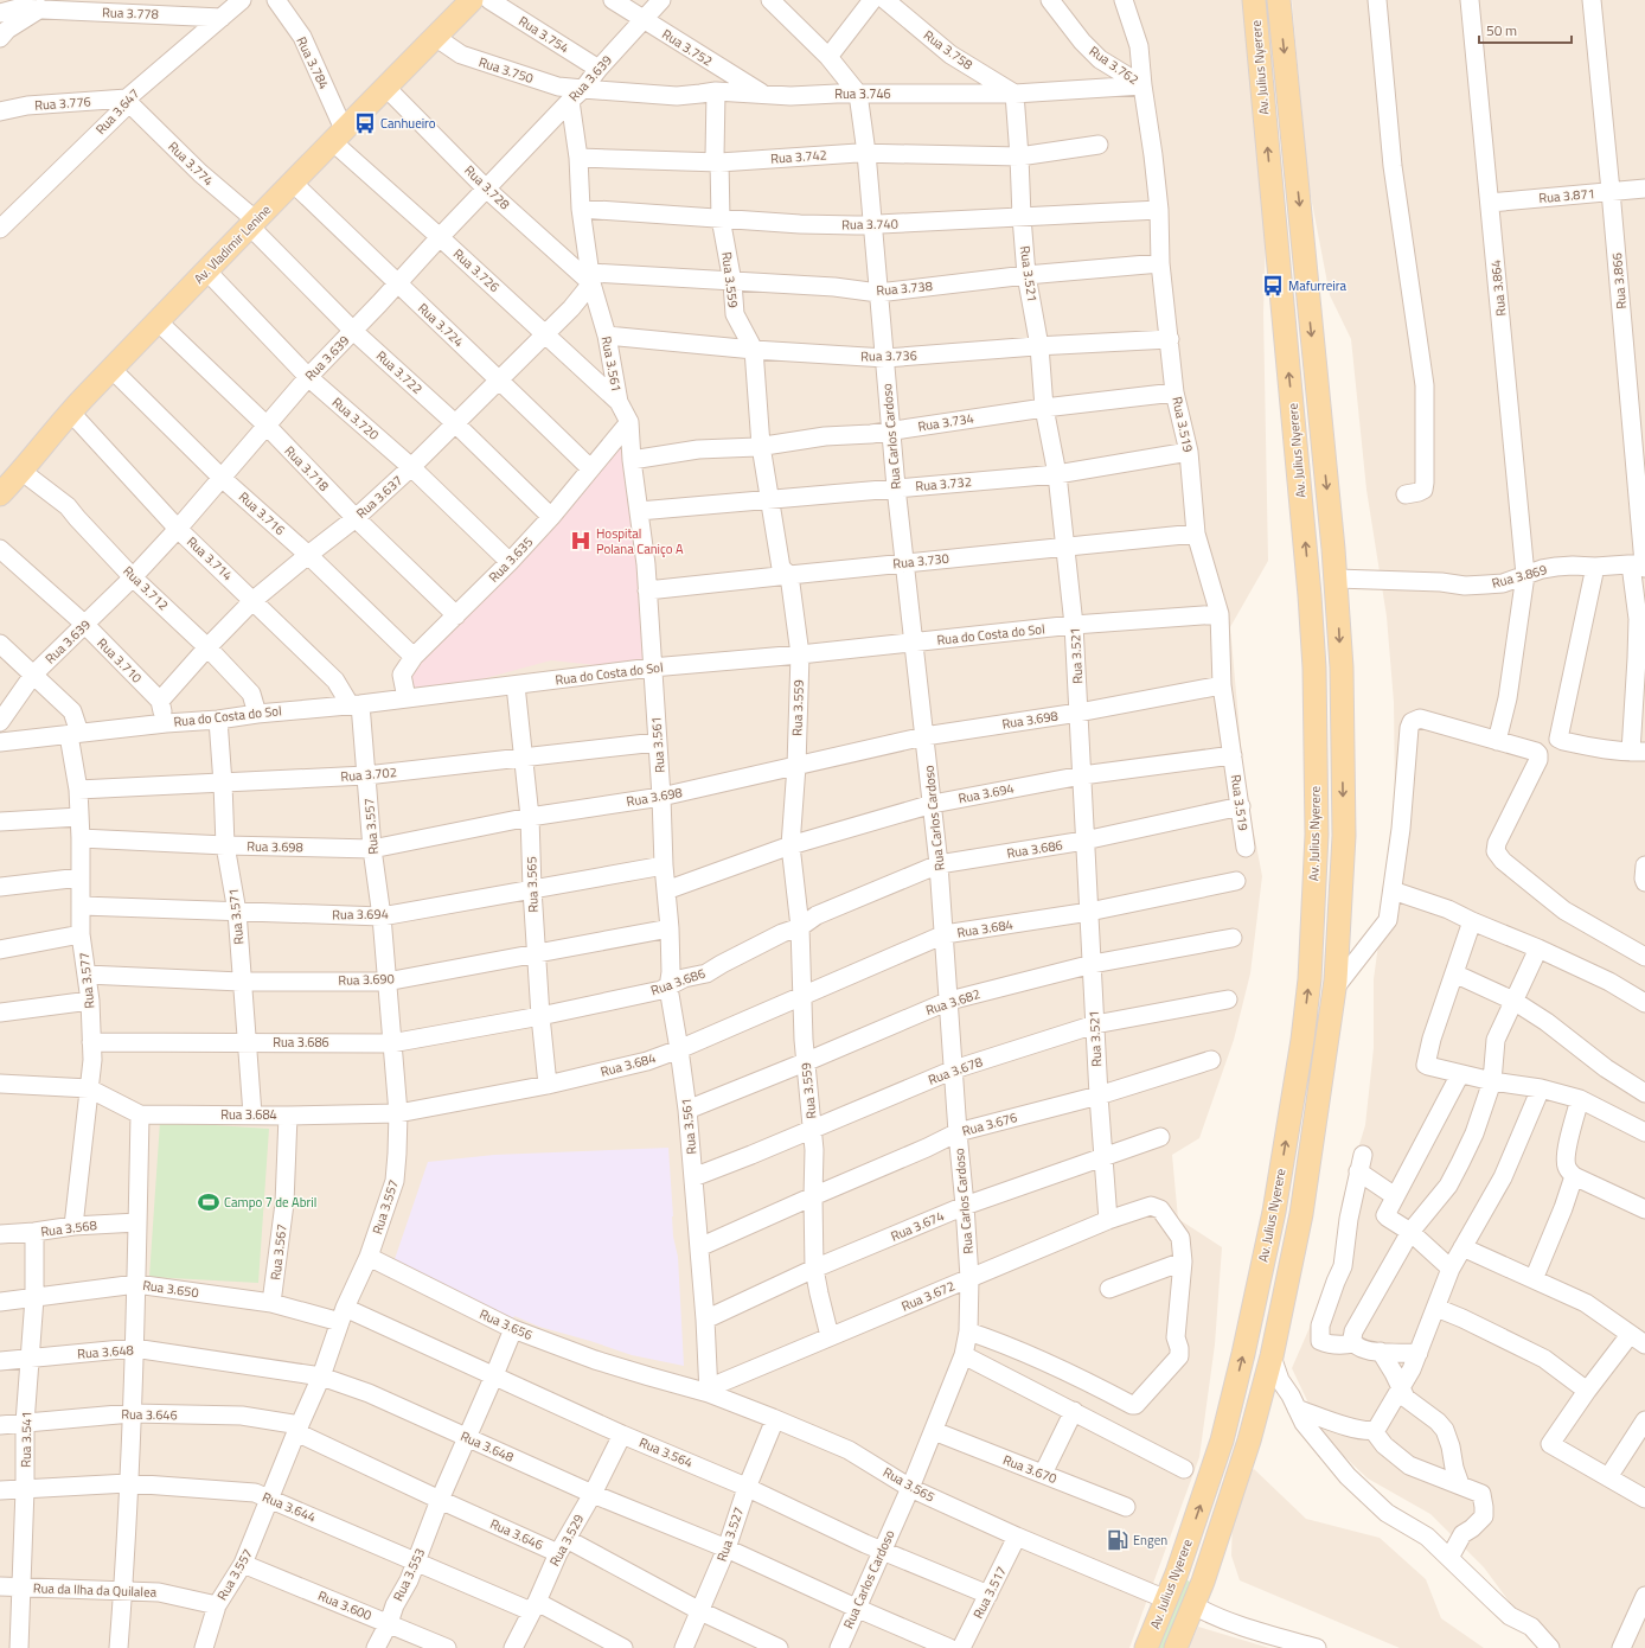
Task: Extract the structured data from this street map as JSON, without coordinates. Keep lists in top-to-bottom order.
{
  "streets": {
    "main road": ["Av. Julius Nyerere", "Av. Vladimir Lenine"],
    "street": [
      "Rua 3.778",
      "Rua 3.754",
      "Rua 3.752",
      "Rua 3.758",
      "Rua 3.784",
      "Rua 3.762",
      "Rua 3.750",
      "Rua 3.639",
      "Rua 3.746",
      "Rua 3.776",
      "Rua 3.647",
      "Rua 3.742",
      "Rua 3.774",
      "Rua 3.728",
      "Rua 3.871",
      "Rua 3.740",
      "Rua 3.726",
      "Rua 3.521",
      "Rua 3.559",
      "Rua 3.866",
      "Rua 3.738",
      "Rua 3.864",
      "Rua 3.724",
      "Rua 3.736",
      "Rua 3.561",
      "Rua 3.722",
      "Rua 3.720",
      "Rua 3.734",
      "Rua 3.519",
      "Rua Carlos Cardoso",
      "Rua 3.718",
      "Rua 3.732",
      "Rua 3.637",
      "Rua 3.716",
      "Rua 3.714",
      "Rua 3.635",
      "Rua 3.730",
      "Rua 3.869",
      "Rua 3.712",
      "Rua do Costa do Sol",
      "Rua 3.710",
      "Rua 3.698",
      "Rua 3.702",
      "Rua 3.694",
      "Rua 3.557",
      "Rua 3.686",
      "Rua 3.565",
      "Rua 3.571",
      "Rua 3.684",
      "Rua 3.690",
      "Rua 3.577",
      "Rua 3.682",
      "Rua 3.678",
      "Rua 3.676",
      "Rua 3.674",
      "Rua 3.568",
      "Rua 3.567",
      "Rua 3.650",
      "Rua 3.672",
      "Rua 3.656",
      "Rua 3.648",
      "Rua 3.646",
      "Rua 3.541",
      "Rua 3.564",
      "Rua 3.670",
      "Rua 3.644",
      "Rua 3.527",
      "Rua 3.529",
      "Rua 3.553",
      "Rua da Ilha da Quilalea",
      "Rua 3.517",
      "Rua 3.600"
    ]
  },
  "crossings": [
    ["Rua 3.778", "Rua 3.647"],
    ["Rua 3.754", "Rua 3.639"],
    ["Rua 3.752", "Rua 3.639"],
    ["Rua 3.752", "Rua 3.746"],
    ["Rua 3.758", "Rua 3.746"],
    ["Rua 3.758", "Rua 3.521"],
    ["Rua 3.784", "Av. Vladimir Lenine"],
    ["Rua 3.784", "Rua 3.726"],
    ["Rua 3.762", "Rua 3.746"],
    ["Rua 3.762", "Rua 3.519"],
    ["Av. Julius Nyerere", "Rua 3.869"],
    ["Av. Julius Nyerere", "Rua 3.565"],
    ["Rua 3.750", "Rua 3.639"],
    ["Rua 3.750", "Rua 3.746"],
    ["Rua 3.750", "Av. Vladimir Lenine"],
    ["Rua 3.750", "Rua 3.561"],
    ["Rua 3.639", "Rua 3.746"],
    ["Rua 3.639", "Rua 3.728"],
    ["Rua 3.639", "Rua 3.726"],
    ["Rua 3.639", "Rua 3.724"],
    ["Rua 3.639", "Rua 3.561"],
    ["Rua 3.639", "Rua 3.722"],
    ["Rua 3.639", "Rua 3.720"],
    ["Rua 3.639", "Rua 3.718"],
    ["Rua 3.639", "Rua 3.716"],
    ["Rua 3.639", "Rua 3.714"],
    ["Rua 3.639", "Rua 3.712"],
    ["Rua 3.639", "Rua 3.710"],
    ["Rua 3.639", "Rua 3.577"],
    ["Rua 3.746", "Rua 3.521"],
    ["Rua 3.746", "Rua 3.559"],
    ["Rua 3.746", "Rua 3.561"],
    ["Rua 3.746", "Rua 3.519"],
    ["Rua 3.746", "Rua Carlos Cardoso"],
    ["Rua 3.776", "Rua 3.647"],
    ["Rua 3.776", "Rua 3.774"],
    ["Rua 3.647", "Rua 3.774"],
    ["Rua 3.742", "Rua 3.521"],
    ["Rua 3.742", "Rua 3.559"],
    ["Rua 3.742", "Rua 3.561"],
    ["Rua 3.742", "Rua Carlos Cardoso"],
    ["Rua 3.774", "Av. Vladimir Lenine"],
    ["Rua 3.774", "Rua 3.722"],
    ["Rua 3.728", "Av. Vladimir Lenine"],
    ["Rua 3.728", "Rua 3.738"],
    ["Rua 3.728", "Rua 3.561"],
    ["Rua 3.728", "Rua 3.637"],
    ["Rua 3.871", "Rua 3.866"],
    ["Rua 3.871", "Rua 3.864"],
    ["Rua 3.740", "Rua 3.521"],
    ["Rua 3.740", "Rua 3.559"],
    ["Rua 3.740", "Rua 3.561"],
    ["Rua 3.740", "Rua 3.519"],
    ["Rua 3.740", "Rua Carlos Cardoso"],
    ["Av. Vladimir Lenine", "Rua 3.726"],
    ["Av. Vladimir Lenine", "Rua 3.724"],
    ["Av. Vladimir Lenine", "Rua 3.722"],
    ["Av. Vladimir Lenine", "Rua 3.720"],
    ["Av. Vladimir Lenine", "Rua 3.718"],
    ["Av. Vladimir Lenine", "Rua 3.716"],
    ["Av. Vladimir Lenine", "Rua 3.714"],
    ["Av. Vladimir Lenine", "Rua 3.712"],
    ["Rua 3.726", "Rua 3.561"],
    ["Rua 3.726", "Rua 3.637"],
    ["Rua 3.521", "Rua 3.738"],
    ["Rua 3.521", "Rua 3.736"],
    ["Rua 3.521", "Rua 3.734"],
    ["Rua 3.521", "Rua 3.732"],
    ["Rua 3.521", "Rua 3.730"],
    ["Rua 3.521", "Rua do Costa do Sol"],
    ["Rua 3.521", "Rua 3.698"],
    ["Rua 3.521", "Rua 3.694"],
    ["Rua 3.521", "Rua 3.686"],
    ["Rua 3.521", "Rua 3.684"],
    ["Rua 3.521", "Rua 3.682"],
    ["Rua 3.521", "Rua 3.678"],
    ["Rua 3.521", "Rua 3.676"],
    ["Rua 3.521", "Rua 3.674"],
    ["Rua 3.521", "Rua 3.672"],
    ["Rua 3.559", "Rua 3.738"],
    ["Rua 3.559", "Rua 3.736"],
    ["Rua 3.559", "Rua 3.734"],
    ["Rua 3.559", "Rua 3.732"],
    ["Rua 3.559", "Rua 3.730"],
    ["Rua 3.559", "Rua do Costa do Sol"],
    ["Rua 3.559", "Rua 3.698"],
    ["Rua 3.559", "Rua 3.694"],
    ["Rua 3.559", "Rua 3.686"],
    ["Rua 3.559", "Rua 3.684"],
    ["Rua 3.559", "Rua 3.682"],
    ["Rua 3.559", "Rua 3.678"],
    ["Rua 3.559", "Rua 3.676"],
    ["Rua 3.559", "Rua 3.674"],
    ["Rua 3.559", "Rua 3.672"],
    ["Rua 3.866", "Rua 3.869"],
    ["Rua 3.738", "Rua 3.561"],
    ["Rua 3.738", "Rua 3.519"],
    ["Rua 3.738", "Rua Carlos Cardoso"],
    ["Rua 3.738", "Rua 3.637"],
    ["Rua 3.864", "Rua 3.869"],
    ["Rua 3.724", "Rua 3.637"],
    ["Rua 3.724", "Rua 3.635"],
    ["Rua 3.736", "Rua 3.561"],
    ["Rua 3.736", "Rua 3.519"],
    ["Rua 3.736", "Rua Carlos Cardoso"],
    ["Rua 3.561", "Rua 3.734"],
    ["Rua 3.561", "Rua 3.732"],
    ["Rua 3.561", "Rua 3.637"],
    ["Rua 3.561", "Rua 3.635"],
    ["Rua 3.561", "Rua 3.730"],
    ["Rua 3.561", "Rua do Costa do Sol"],
    ["Rua 3.561", "Rua 3.698"],
    ["Rua 3.561", "Rua 3.702"],
    ["Rua 3.561", "Rua 3.694"],
    ["Rua 3.561", "Rua 3.686"],
    ["Rua 3.561", "Rua 3.565"],
    ["Rua 3.561", "Rua 3.684"],
    ["Rua 3.561", "Rua 3.690"],
    ["Rua 3.561", "Rua 3.682"],
    ["Rua 3.561", "Rua 3.678"],
    ["Rua 3.561", "Rua 3.676"],
    ["Rua 3.561", "Rua 3.674"],
    ["Rua 3.561", "Rua 3.672"],
    ["Rua 3.722", "Rua 3.637"],
    ["Rua 3.722", "Rua 3.635"],
    ["Rua 3.720", "Rua 3.637"],
    ["Rua 3.720", "Rua 3.635"],
    ["Rua 3.734", "Rua 3.519"],
    ["Rua 3.734", "Rua Carlos Cardoso"],
    ["Rua 3.519", "Rua 3.732"],
    ["Rua 3.519", "Rua 3.730"],
    ["Rua 3.519", "Rua do Costa do Sol"],
    ["Rua 3.519", "Rua 3.698"],
    ["Rua 3.519", "Rua 3.694"],
    ["Rua 3.519", "Rua 3.686"],
    ["Rua Carlos Cardoso", "Rua 3.732"],
    ["Rua Carlos Cardoso", "Rua 3.730"],
    ["Rua Carlos Cardoso", "Rua do Costa do Sol"],
    ["Rua Carlos Cardoso", "Rua 3.698"],
    ["Rua Carlos Cardoso", "Rua 3.694"],
    ["Rua Carlos Cardoso", "Rua 3.686"],
    ["Rua Carlos Cardoso", "Rua 3.565"],
    ["Rua Carlos Cardoso", "Rua 3.684"],
    ["Rua Carlos Cardoso", "Rua 3.682"],
    ["Rua Carlos Cardoso", "Rua 3.678"],
    ["Rua Carlos Cardoso", "Rua 3.676"],
    ["Rua Carlos Cardoso", "Rua 3.674"],
    ["Rua Carlos Cardoso", "Rua 3.672"],
    ["Rua Carlos Cardoso", "Rua 3.648"],
    ["Rua Carlos Cardoso", "Rua 3.564"],
    ["Rua Carlos Cardoso", "Rua 3.670"],
    ["Rua 3.718", "Rua 3.637"],
    ["Rua 3.718", "Rua 3.635"],
    ["Rua 3.637", "Rua 3.716"],
    ["Rua 3.637", "Rua 3.714"],
    ["Rua 3.637", "Rua 3.712"],
    ["Rua 3.637", "Rua 3.710"],
    ["Rua 3.716", "Rua 3.635"],
    ["Rua 3.714", "Rua do Costa do Sol"],
    ["Rua 3.714", "Rua 3.557"],
    ["Rua 3.635", "Rua do Costa do Sol"],
    ["Rua 3.712", "Rua do Costa do Sol"],
    ["Rua do Costa do Sol", "Rua 3.710"],
    ["Rua do Costa do Sol", "Rua 3.557"],
    ["Rua do Costa do Sol", "Rua 3.565"],
    ["Rua do Costa do Sol", "Rua 3.571"],
    ["Rua do Costa do Sol", "Rua 3.577"],
    ["Rua 3.698", "Rua 3.557"],
    ["Rua 3.698", "Rua 3.565"],
    ["Rua 3.698", "Rua 3.571"],
    ["Rua 3.698", "Rua 3.577"],
    ["Rua 3.702", "Rua 3.557"],
    ["Rua 3.702", "Rua 3.565"],
    ["Rua 3.702", "Rua 3.571"],
    ["Rua 3.702", "Rua 3.577"],
    ["Rua 3.694", "Rua 3.557"],
    ["Rua 3.694", "Rua 3.565"],
    ["Rua 3.694", "Rua 3.571"],
    ["Rua 3.694", "Rua 3.577"],
    ["Rua 3.557", "Rua 3.686"],
    ["Rua 3.557", "Rua 3.684"],
    ["Rua 3.557", "Rua 3.690"],
    ["Rua 3.557", "Rua 3.650"],
    ["Rua 3.557", "Rua 3.656"],
    ["Rua 3.557", "Rua 3.648"],
    ["Rua 3.557", "Rua 3.646"],
    ["Rua 3.557", "Rua 3.564"],
    ["Rua 3.557", "Rua 3.644"],
    ["Rua 3.557", "Rua da Ilha da Quilalea"],
    ["Rua 3.557", "Rua 3.600"],
    ["Rua 3.686", "Rua 3.565"],
    ["Rua 3.686", "Rua 3.571"],
    ["Rua 3.686", "Rua 3.577"],
    ["Rua 3.565", "Rua 3.684"],
    ["Rua 3.565", "Rua 3.690"],
    ["Rua 3.565", "Rua 3.672"],
    ["Rua 3.565", "Rua 3.656"],
    ["Rua 3.565", "Rua 3.527"],
    ["Rua 3.565", "Rua 3.517"],
    ["Rua 3.571", "Rua 3.684"],
    ["Rua 3.571", "Rua 3.690"],
    ["Rua 3.684", "Rua 3.577"],
    ["Rua 3.684", "Rua 3.567"],
    ["Rua 3.690", "Rua 3.577"],
    ["Rua 3.577", "Rua 3.568"],
    ["Rua 3.568", "Rua 3.541"],
    ["Rua 3.567", "Rua 3.650"],
    ["Rua 3.650", "Rua 3.541"],
    ["Rua 3.650", "Rua 3.564"],
    ["Rua 3.656", "Rua 3.553"],
    ["Rua 3.648", "Rua 3.541"],
    ["Rua 3.648", "Rua 3.527"],
    ["Rua 3.648", "Rua 3.529"],
    ["Rua 3.648", "Rua 3.553"],
    ["Rua 3.646", "Rua 3.541"],
    ["Rua 3.646", "Rua 3.527"],
    ["Rua 3.646", "Rua 3.529"],
    ["Rua 3.646", "Rua 3.553"],
    ["Rua 3.541", "Rua 3.644"],
    ["Rua 3.541", "Rua da Ilha da Quilalea"],
    ["Rua 3.564", "Rua 3.527"],
    ["Rua 3.564", "Rua 3.529"],
    ["Rua 3.564", "Rua 3.553"],
    ["Rua 3.564", "Rua 3.517"],
    ["Rua 3.644", "Rua 3.529"],
    ["Rua 3.644", "Rua 3.553"],
    ["Rua 3.553", "Rua 3.600"]
  ],
  "places": {
    "bus stop": ["Canhueiro", "Mafurreira"],
    "hospital": ["Hospital Polana Caniço A"],
    "sports": ["Campo 7 de Abril"],
    "fuel station": ["Engen"]
  },
  "scale_bar": "50 m"
}
